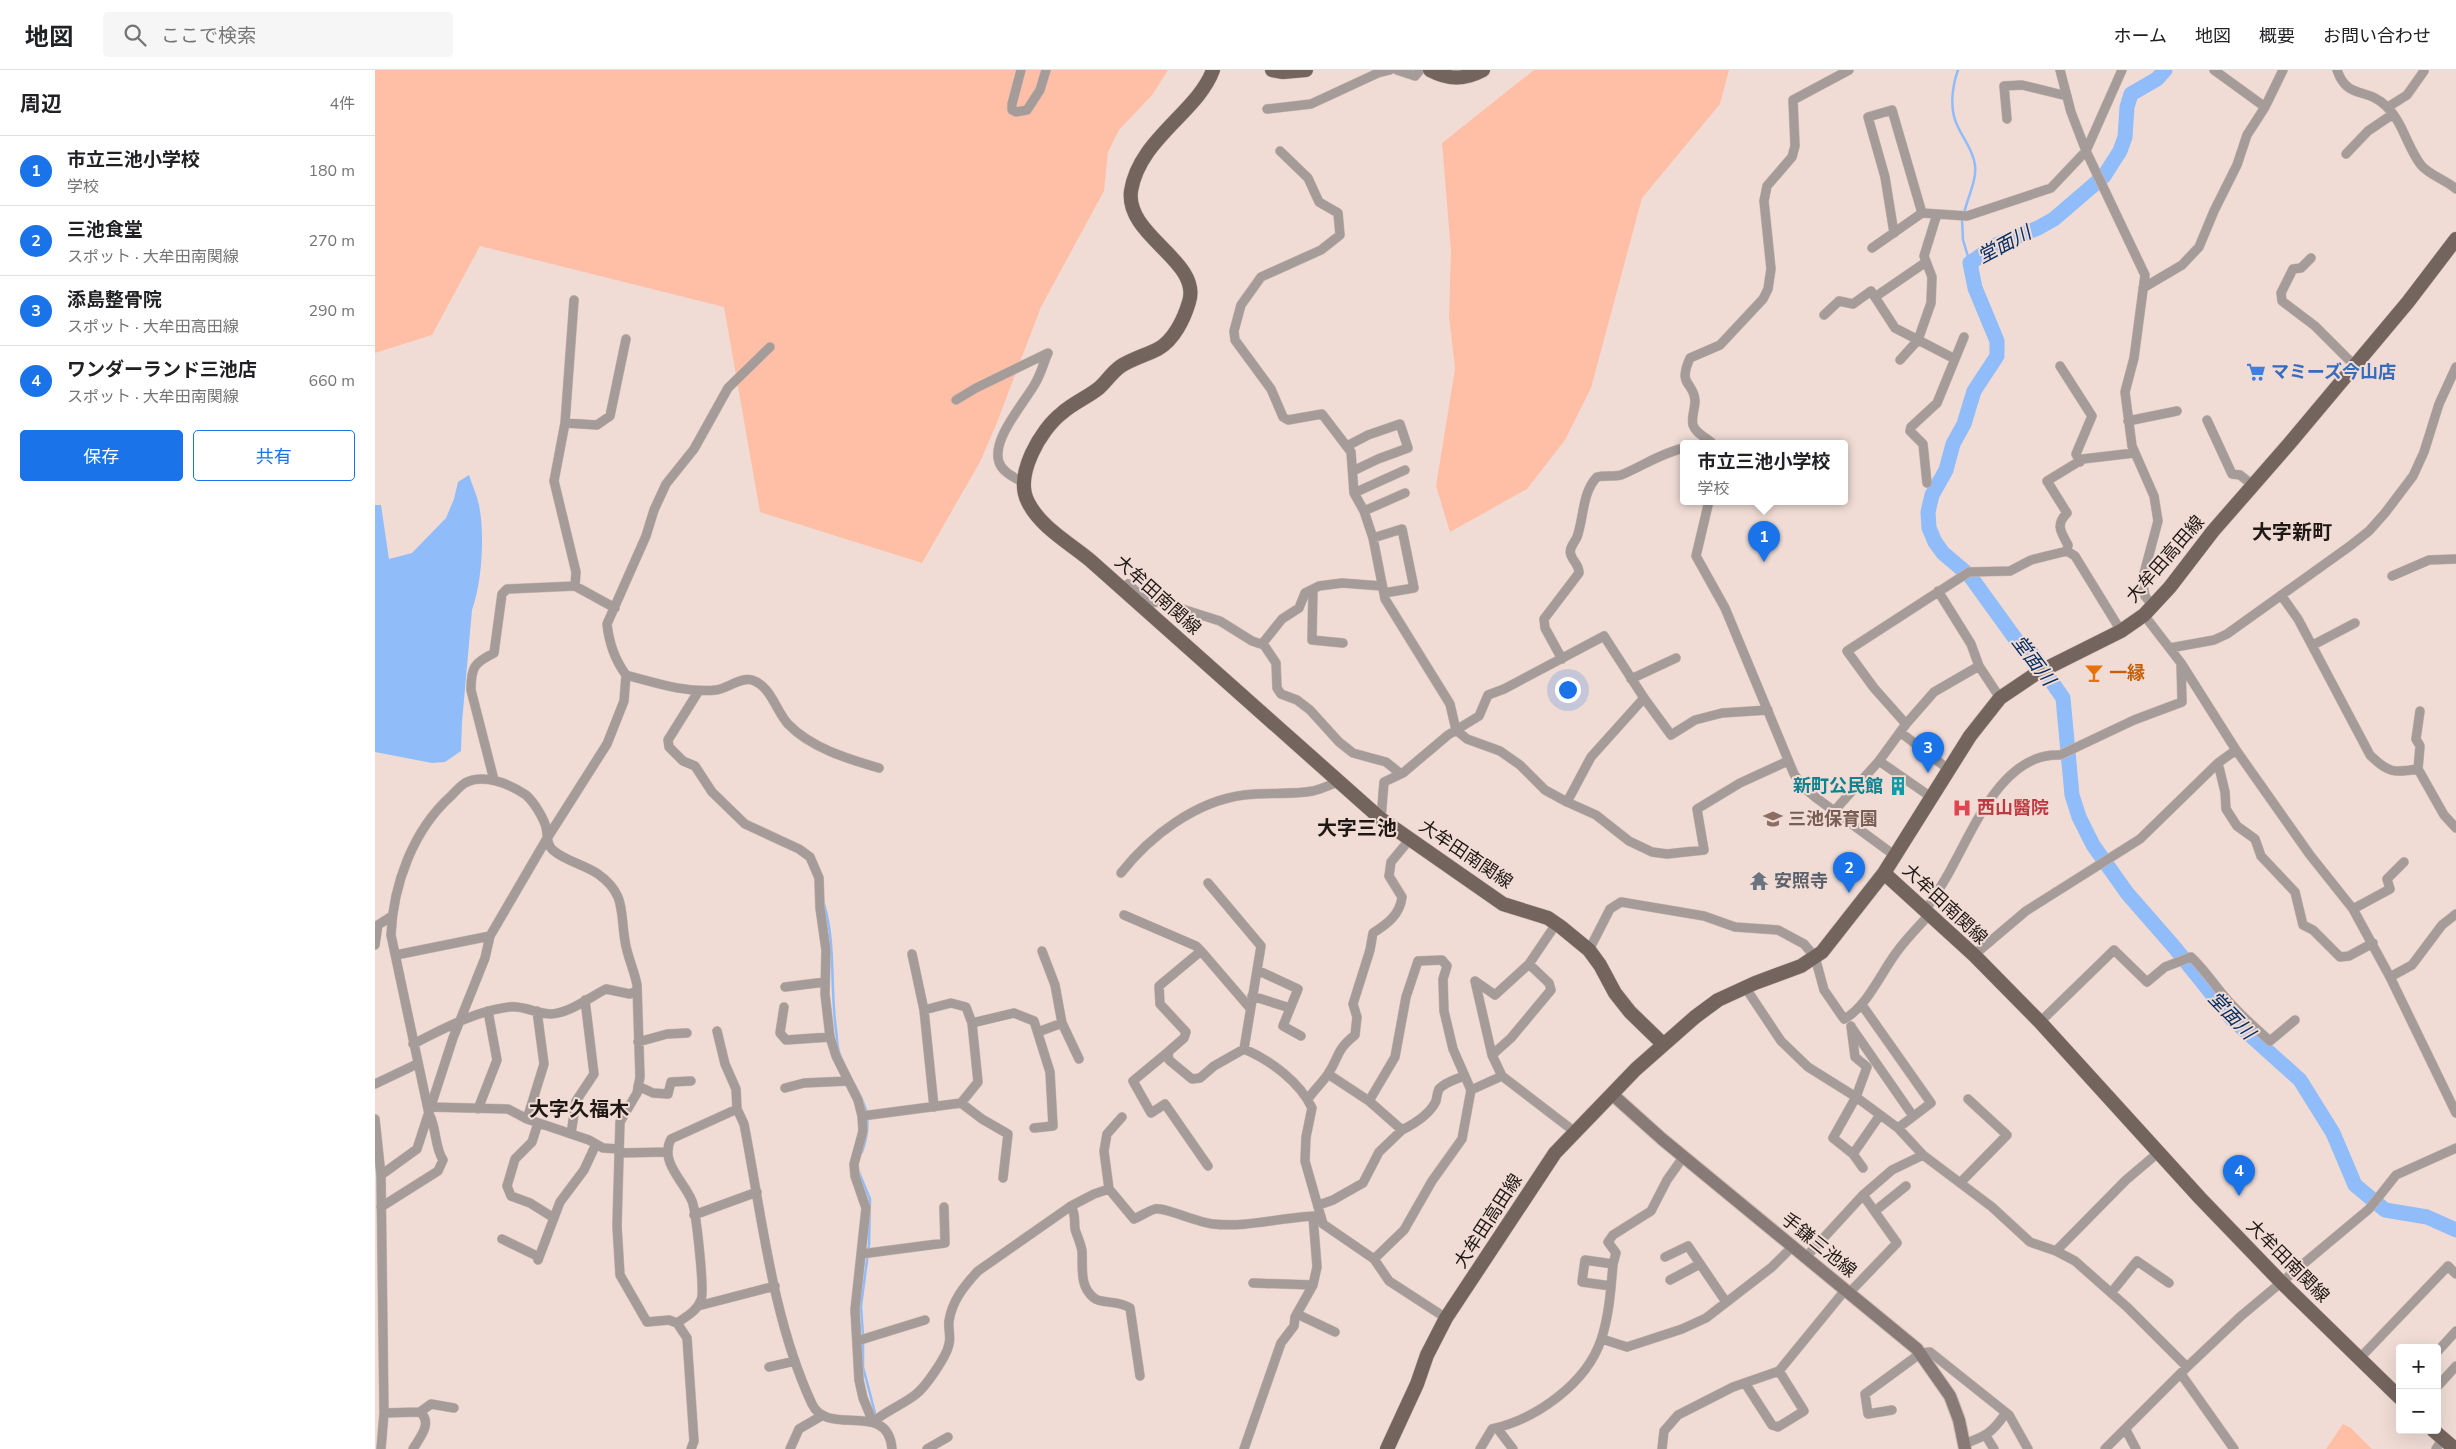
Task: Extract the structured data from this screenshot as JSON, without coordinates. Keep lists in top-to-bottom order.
{
  "streets": {
    "main road": ["大牟田高田線", "大牟田南関線", "手鎌三池線"]
  },
  "crossings": [
    ["大牟田高田線", "大牟田南関線"],
    ["大牟田高田線", "手鎌三池線"]
  ],
  "districts": ["大字新町", "大字三池", "大字久福木"],
  "water": ["堂面川"],
  "places": {
    "supermarket": ["マミーズ今山店"],
    "bar": ["一縁"],
    "building": ["新町公民館"],
    "hospital": ["西山醫院"],
    "school or university": ["三池保育園"],
    "temple": ["安照寺"]
  },
  "page": {
    "header": "地図",
    "search": "ここで検索",
    "nav": [
      "ホーム",
      "地図",
      "概要",
      "お問い合わせ"
    ],
    "heading": ["周辺", "4件"],
    "list": [
      {
        "mark": "1",
        "name": "市立三池小学校",
        "note": "学校",
        "value": "180 m"
      },
      {
        "mark": "2",
        "name": "三池食堂",
        "note": "スポット · 大牟田南関線",
        "value": "270 m"
      },
      {
        "mark": "3",
        "name": "添島整骨院",
        "note": "スポット · 大牟田高田線",
        "value": "290 m"
      },
      {
        "mark": "4",
        "name": "ワンダーランド三池店",
        "note": "スポット · 大牟田南関線",
        "value": "660 m"
      }
    ],
    "buttons": ["保存", "共有"],
    "popup": ["市立三池小学校", "学校"],
    "pins": [
      "1",
      "3",
      "2",
      "4"
    ],
    "map_buttons": ["+", "−"]
  }
}
